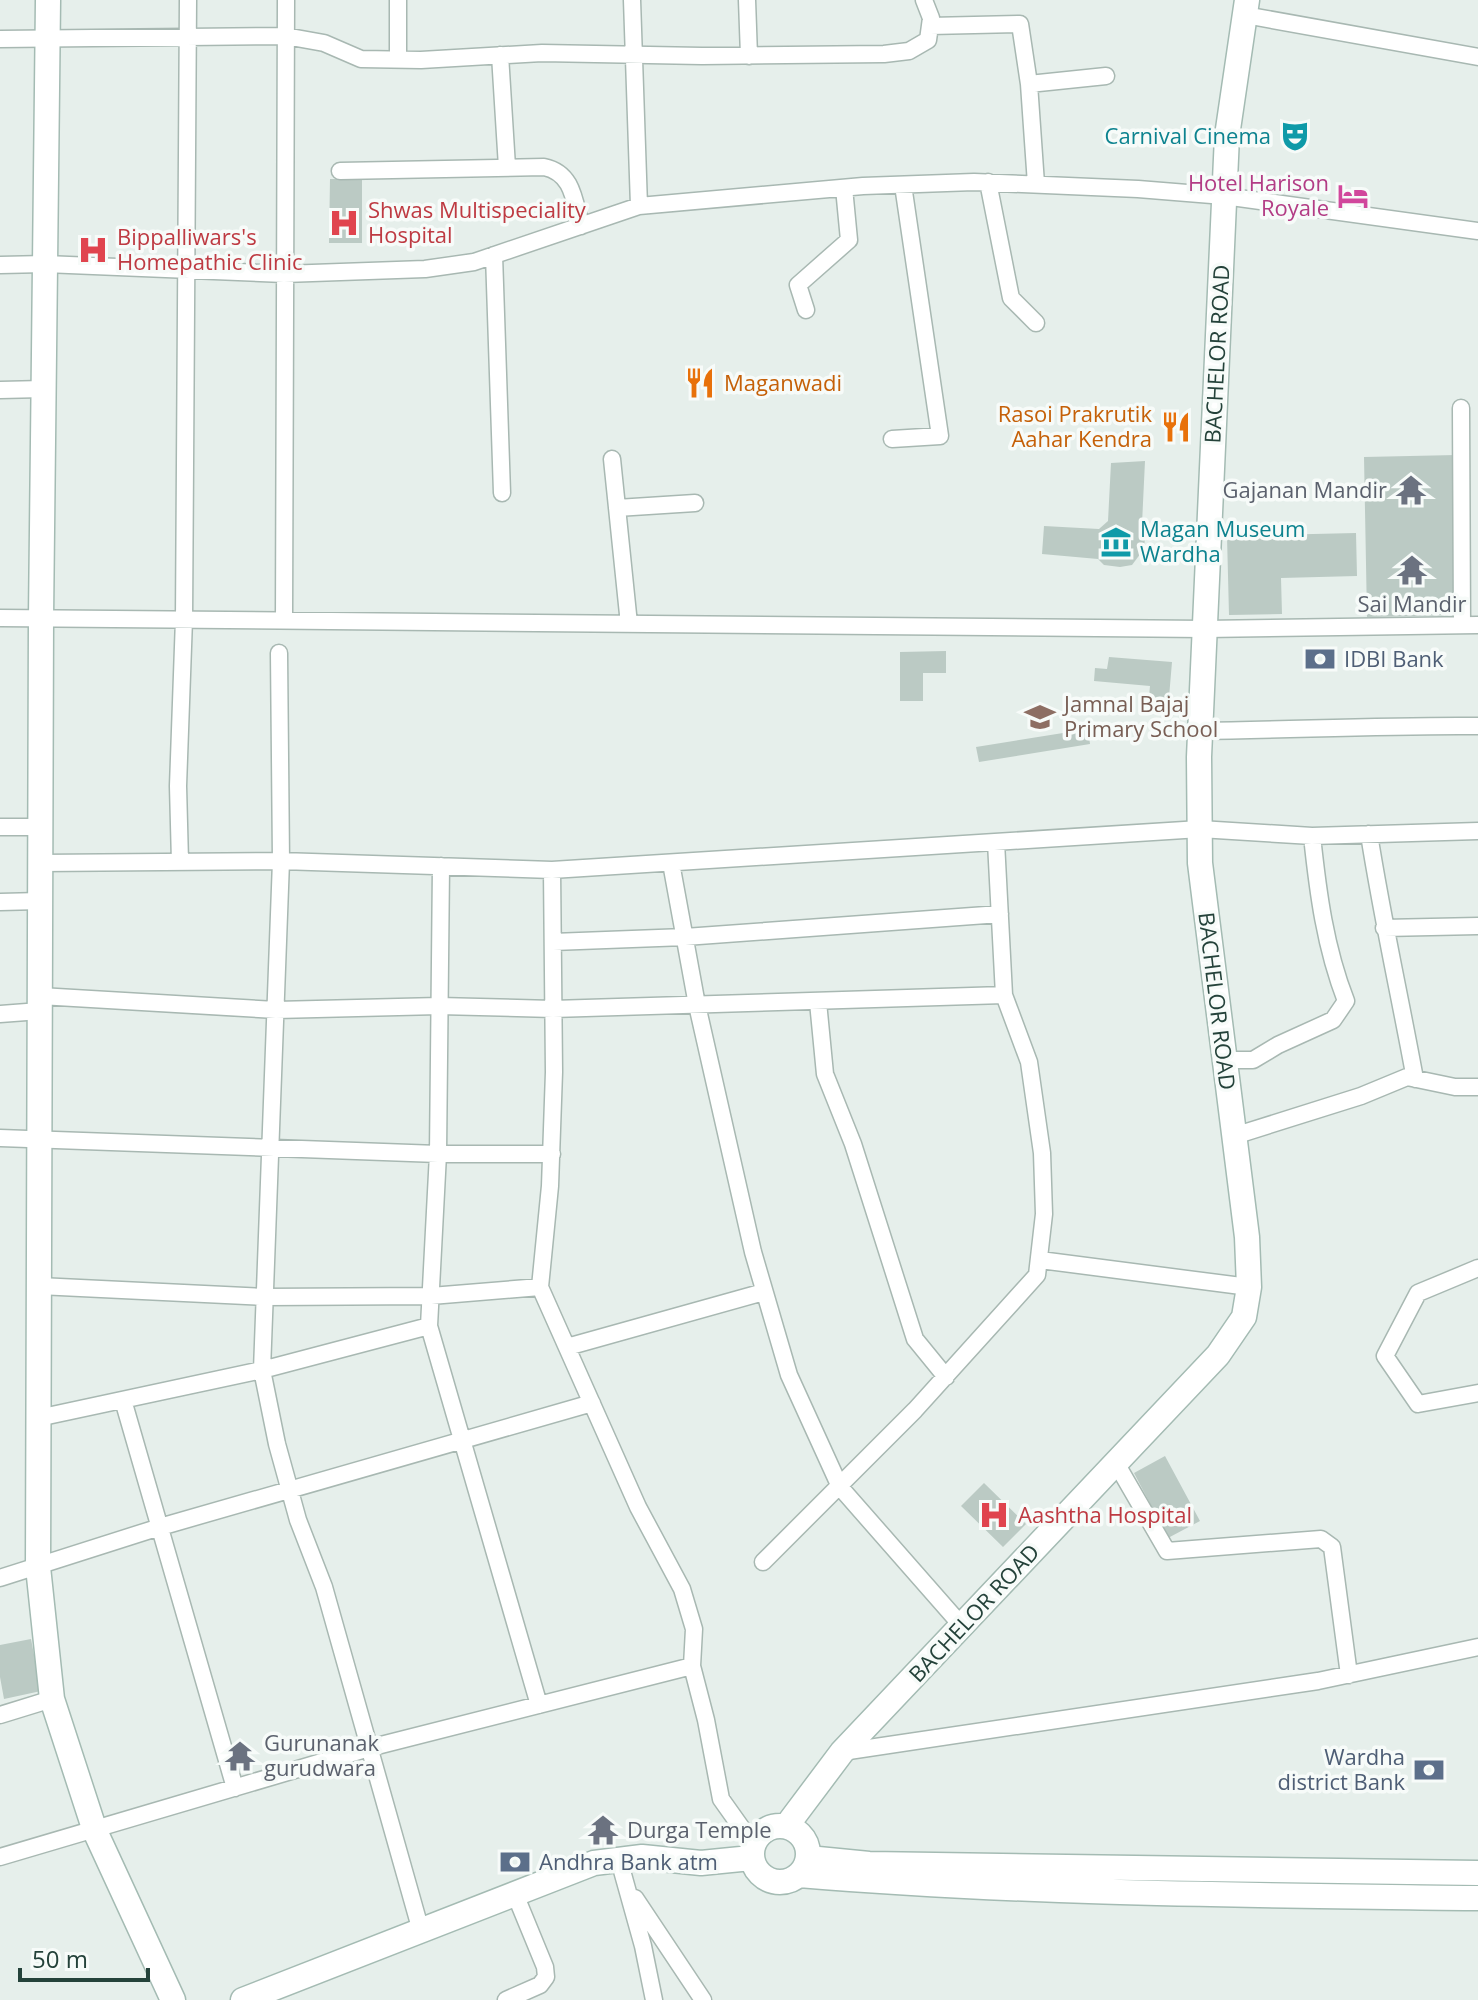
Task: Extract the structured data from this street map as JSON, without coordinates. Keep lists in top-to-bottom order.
{
  "streets": {
    "main road": ["BACHELOR ROAD"]
  },
  "places": {
    "theatre": ["Carnival Cinema"],
    "hotel": ["Hotel Harison Royale"],
    "hospital": ["Shwas Multispeciality Hospital", "Bippalliwars's Homepathic Clinic", "Aashtha Hospital"],
    "restaurant": ["Maganwadi", "Rasoi Prakrutik Aahar Kendra"],
    "temple": [
      "Gajanan Mandir",
      "Sai Mandir",
      "Gurunanak gurudwara",
      "Durga Temple"
    ],
    "museum": ["Magan Museum Wardha"],
    "bank": ["IDBI Bank", "Wardha district Bank", "Andhra Bank atm"],
    "school or university": ["Jamnal Bajaj Primary School"]
  },
  "scale_bar": "50 m"
}
